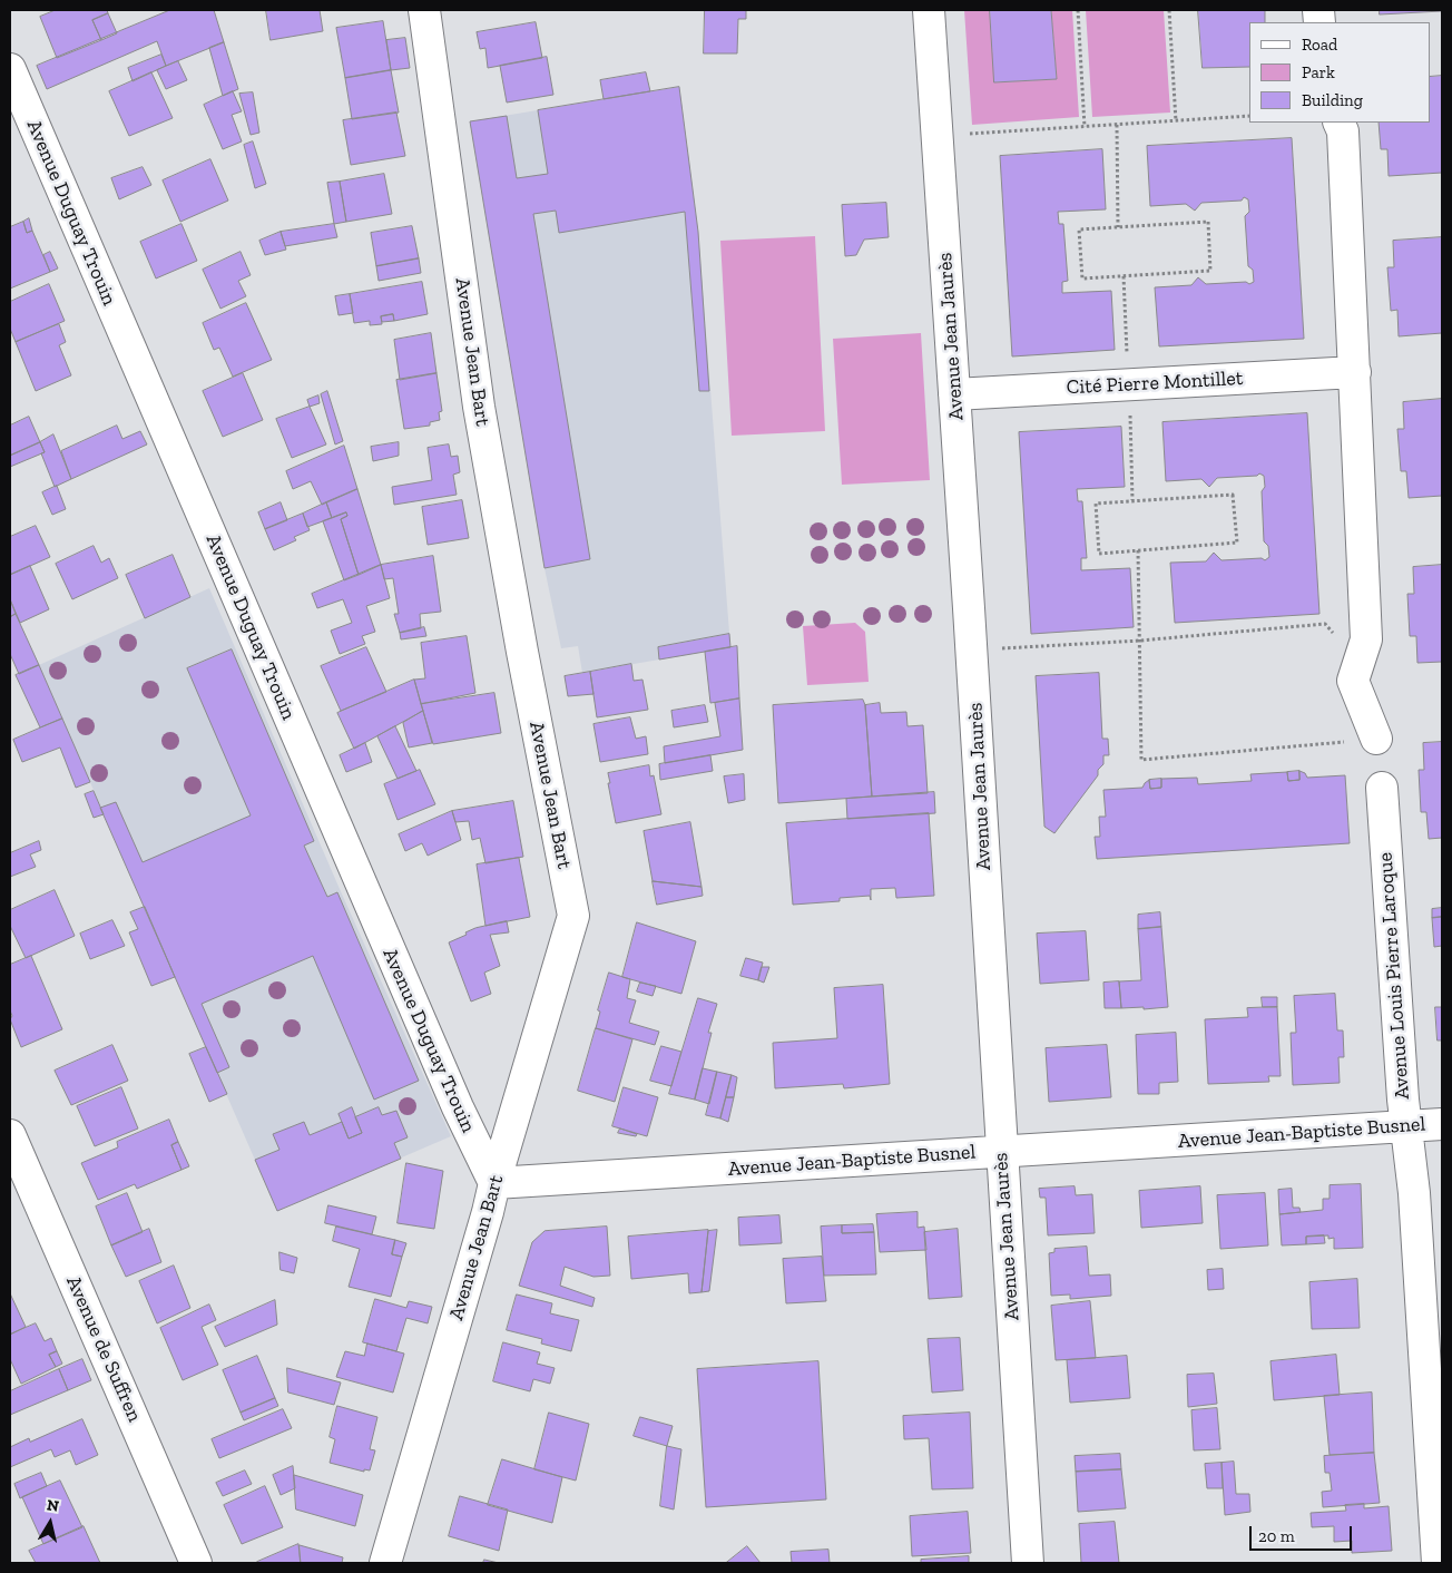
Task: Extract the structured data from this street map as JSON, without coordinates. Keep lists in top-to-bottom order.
{
  "streets": {
    "street": [
      "Avenue Duguay Trouin",
      "Avenue Jean Jaurès",
      "Avenue Jean Bart",
      "Cité Pierre Montillet",
      "Avenue Louis Pierre Laroque",
      "Avenue Jean-Baptiste Busnel",
      "Avenue de Suffren"
    ]
  },
  "crossings": [
    ["Avenue Duguay Trouin", "Avenue Jean Bart"],
    ["Avenue Duguay Trouin", "Avenue Jean-Baptiste Busnel"],
    ["Avenue Jean Jaurès", "Cité Pierre Montillet"],
    ["Avenue Jean Jaurès", "Avenue Jean-Baptiste Busnel"],
    ["Avenue Jean Bart", "Avenue Jean-Baptiste Busnel"],
    ["Avenue Louis Pierre Laroque", "Avenue Jean-Baptiste Busnel"]
  ],
  "legend": ["Road", "Park", "Building"],
  "scale_bar": "20 m",
  "north": "top"
}
